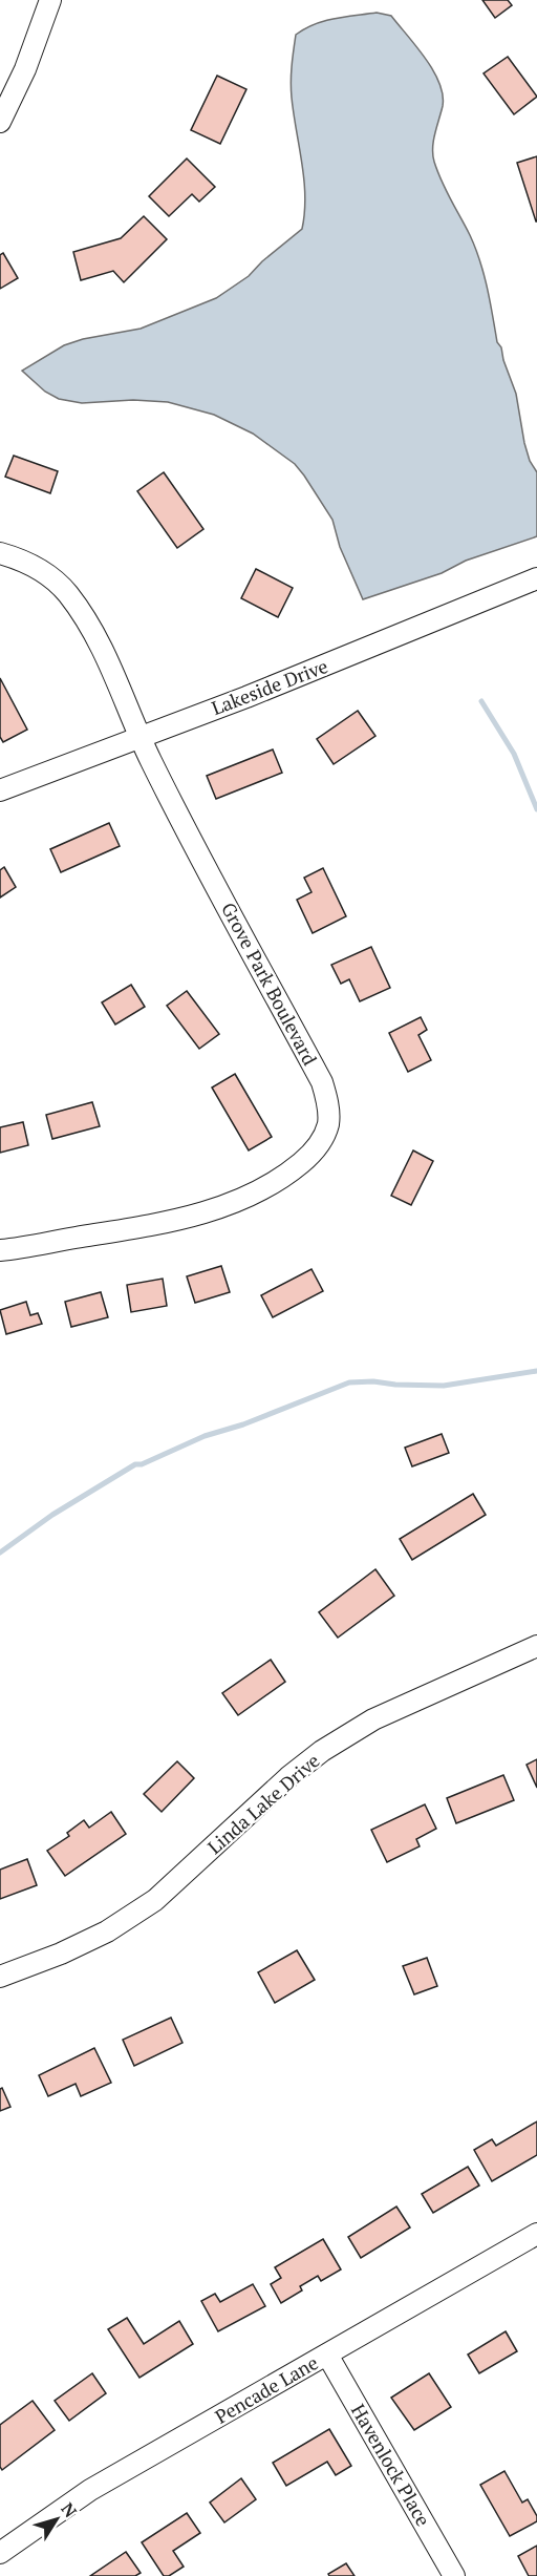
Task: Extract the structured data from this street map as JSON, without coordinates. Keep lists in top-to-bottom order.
{
  "streets": {
    "street": [
      "Lakeside Drive",
      "Grove Park Boulevard",
      "Linda Lake Drive",
      "Pencade Lane",
      "Havenlock Place"
    ]
  },
  "crossings": [
    ["Lakeside Drive", "Grove Park Boulevard"],
    ["Pencade Lane", "Havenlock Place"]
  ],
  "north": "top right"
}
